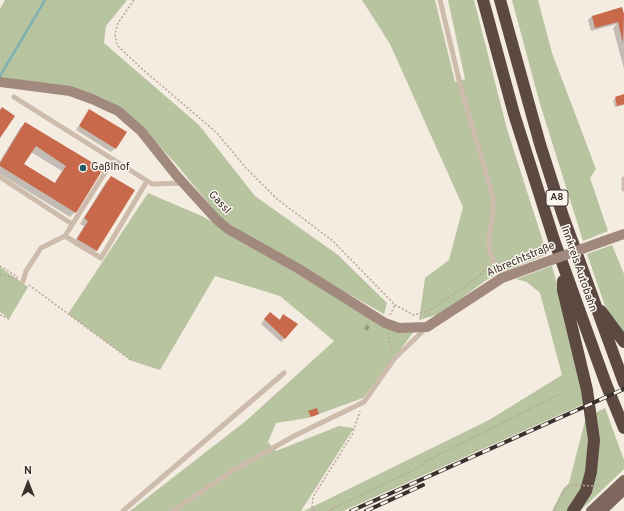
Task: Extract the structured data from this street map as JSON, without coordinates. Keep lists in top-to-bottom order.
{
  "streets": {
    "highway": ["A8", "Innkreis Autobahn"],
    "street": ["Gassl", "Albrechtstraße"]
  },
  "crossings": [
    ["Gassl", "Albrechtstraße"]
  ],
  "places": ["Gaßlhof"],
  "north": "top"
}
